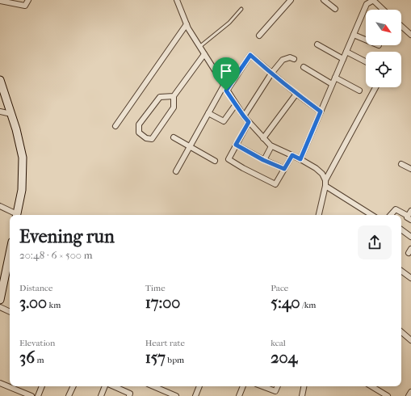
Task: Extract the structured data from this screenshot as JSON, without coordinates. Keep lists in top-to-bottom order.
{
  "north": "bottom right",
  "page": {
    "heading": ["Evening run", "20:48 · 6 × 500 m"],
    "stats": [
      ["Distance", "3.00 km"],
      ["Time", "17:00"],
      ["Pace", "5:40 /km"],
      ["Elevation", "36 m"],
      ["Heart rate", "157 bpm"],
      ["kcal", "204"]
    ]
  }
}
